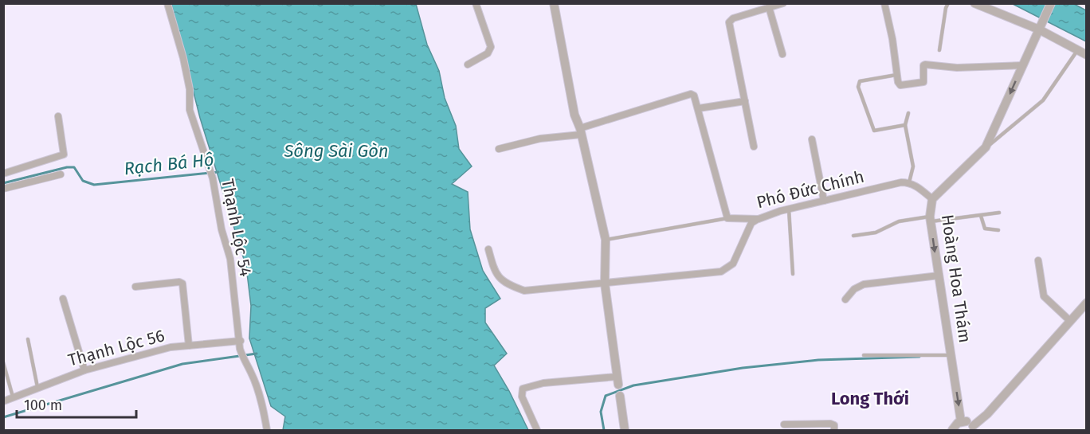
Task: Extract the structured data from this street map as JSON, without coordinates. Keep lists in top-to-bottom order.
{
  "streets": {
    "street": [
      "Phó Đức Chính",
      "Thạnh Lộc 54",
      "Hoàng Hoa Thám",
      "Thạnh Lộc 56"
    ]
  },
  "crossings": [
    ["Thạnh Lộc 54", "Thạnh Lộc 56"]
  ],
  "one_way": ["Hoàng Hoa Thám"],
  "districts": ["Long Thới"],
  "water": ["Sông Sài Gòn", "Rạch Bá Hộ"],
  "scale_bar": "100 m"
}
